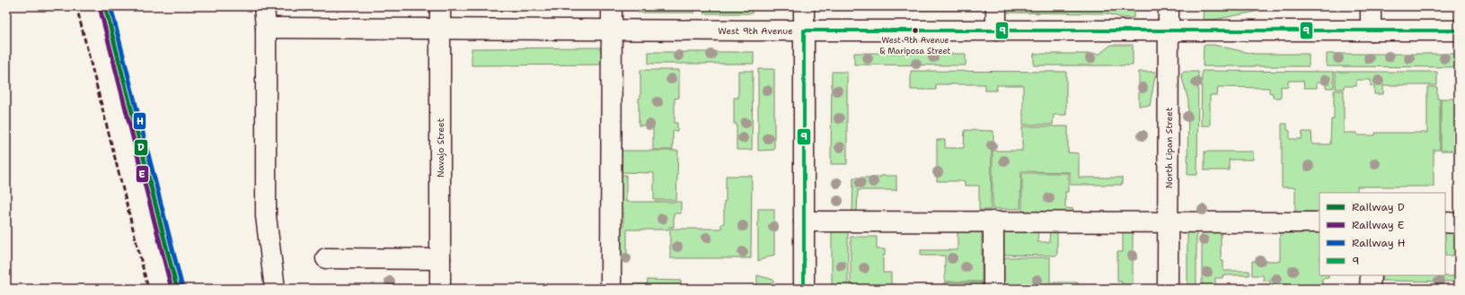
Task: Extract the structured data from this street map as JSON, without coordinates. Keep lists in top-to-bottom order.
{
  "streets": {
    "street": ["West 9th Avenue", "Navajo Street", "North Lipan Street"]
  },
  "crossings": [
    ["West 9th Avenue", "Navajo Street"],
    ["West 9th Avenue", "North Lipan Street"]
  ],
  "places": ["West 9th Avenue & Mariposa Street"],
  "lines": [
    "rail line D",
    "rail line H",
    "rail line E",
    "transit line 9"
  ],
  "legend": [
    "Railway D",
    "Railway E",
    "Railway H",
    "9"
  ]
}
